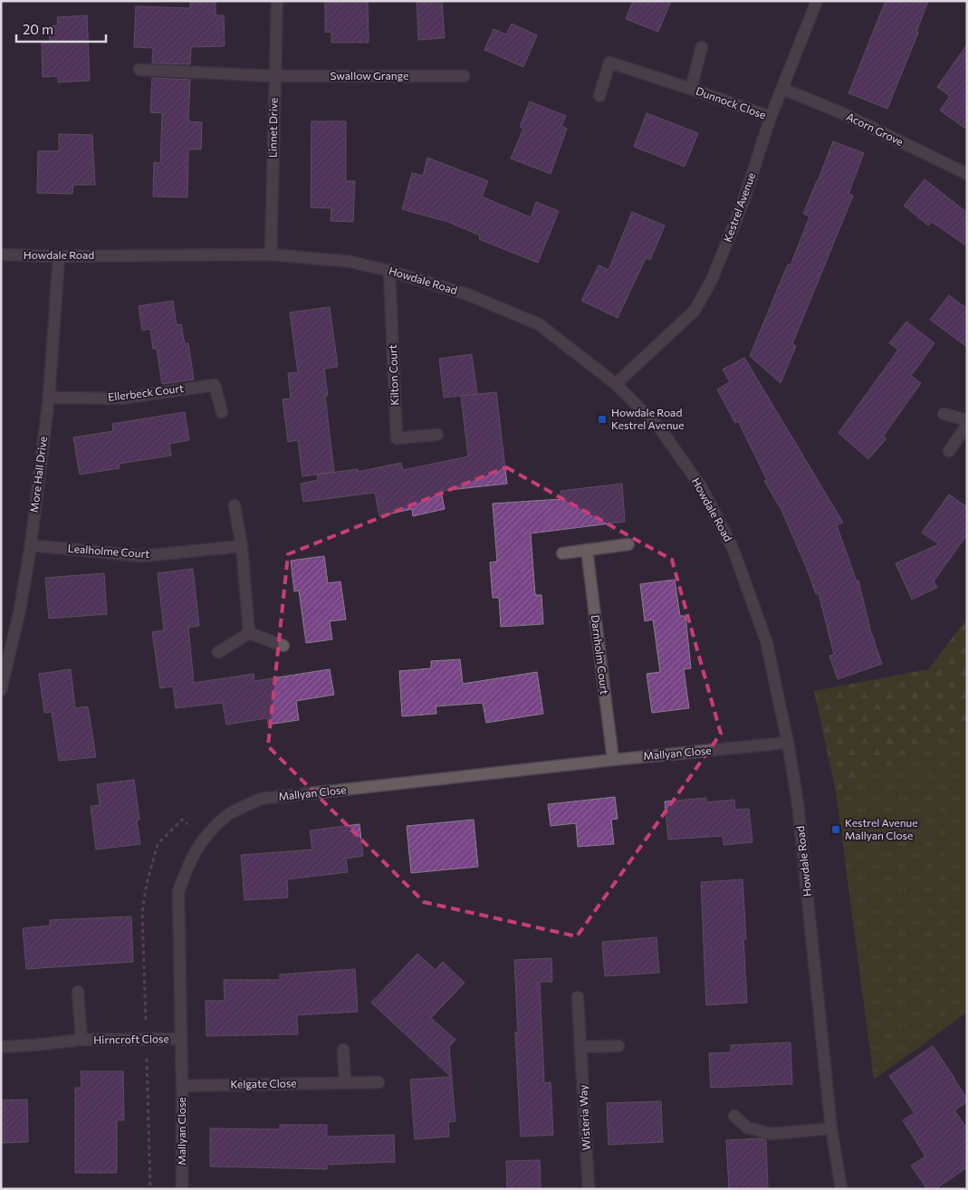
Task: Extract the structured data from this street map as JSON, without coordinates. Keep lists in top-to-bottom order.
{
  "streets": {
    "street": [
      "Swallow Grange",
      "Dunnock Close",
      "Linnet Drive",
      "Acorn Grove",
      "Kestrel Avenue",
      "Howdale Road",
      "Kilton Court",
      "Ellerbeck Court",
      "More Hall Drive",
      "Lealholme Court",
      "Darnholm Court",
      "Mallyan Close",
      "Hirncroft Close",
      "Kelgate Close",
      "Wisteria Way"
    ]
  },
  "crossings": [
    ["Swallow Grange", "Linnet Drive"],
    ["Dunnock Close", "Kestrel Avenue"],
    ["Linnet Drive", "Howdale Road"],
    ["Acorn Grove", "Kestrel Avenue"],
    ["Kestrel Avenue", "Howdale Road"],
    ["Howdale Road", "Kilton Court"],
    ["Howdale Road", "More Hall Drive"],
    ["Howdale Road", "Mallyan Close"],
    ["Ellerbeck Court", "More Hall Drive"],
    ["More Hall Drive", "Lealholme Court"],
    ["Darnholm Court", "Mallyan Close"],
    ["Mallyan Close", "Hirncroft Close"],
    ["Mallyan Close", "Kelgate Close"]
  ],
  "places": {
    "transit": ["Howdale Road Kestrel Avenue", "Kestrel Avenue Mallyan Close"]
  },
  "scale_bar": "20 m"
}
